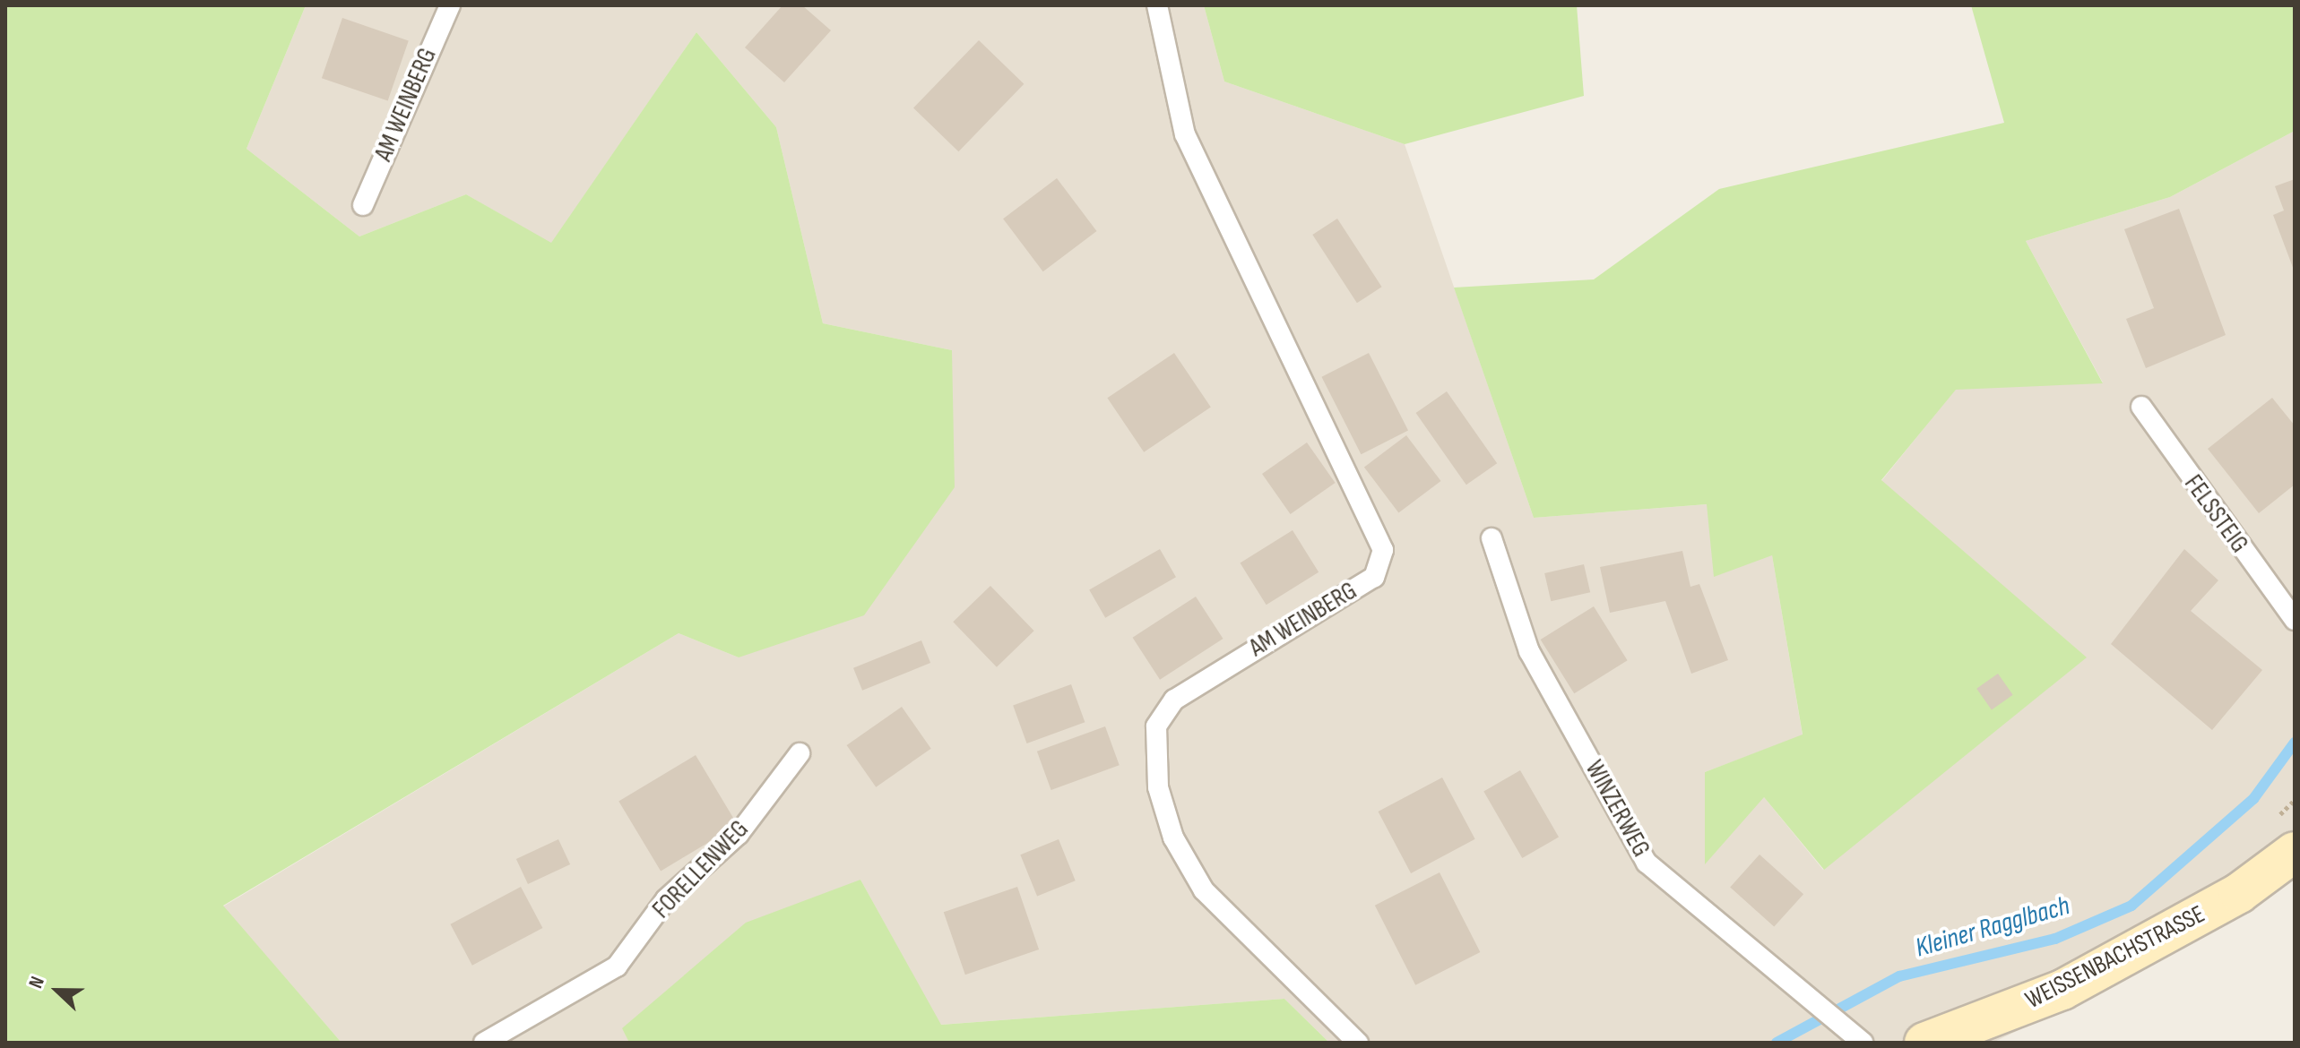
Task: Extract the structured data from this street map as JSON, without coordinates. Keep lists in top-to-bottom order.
{
  "streets": {
    "main road": ["WEISSENBACHSTRASSE"],
    "lane": [
      "AM WEINBERG",
      "FELSSTEIG",
      "WINZERWEG",
      "FORELLENWEG"
    ]
  },
  "water": ["Kleiner Ragglbach"],
  "north": "left"
}
